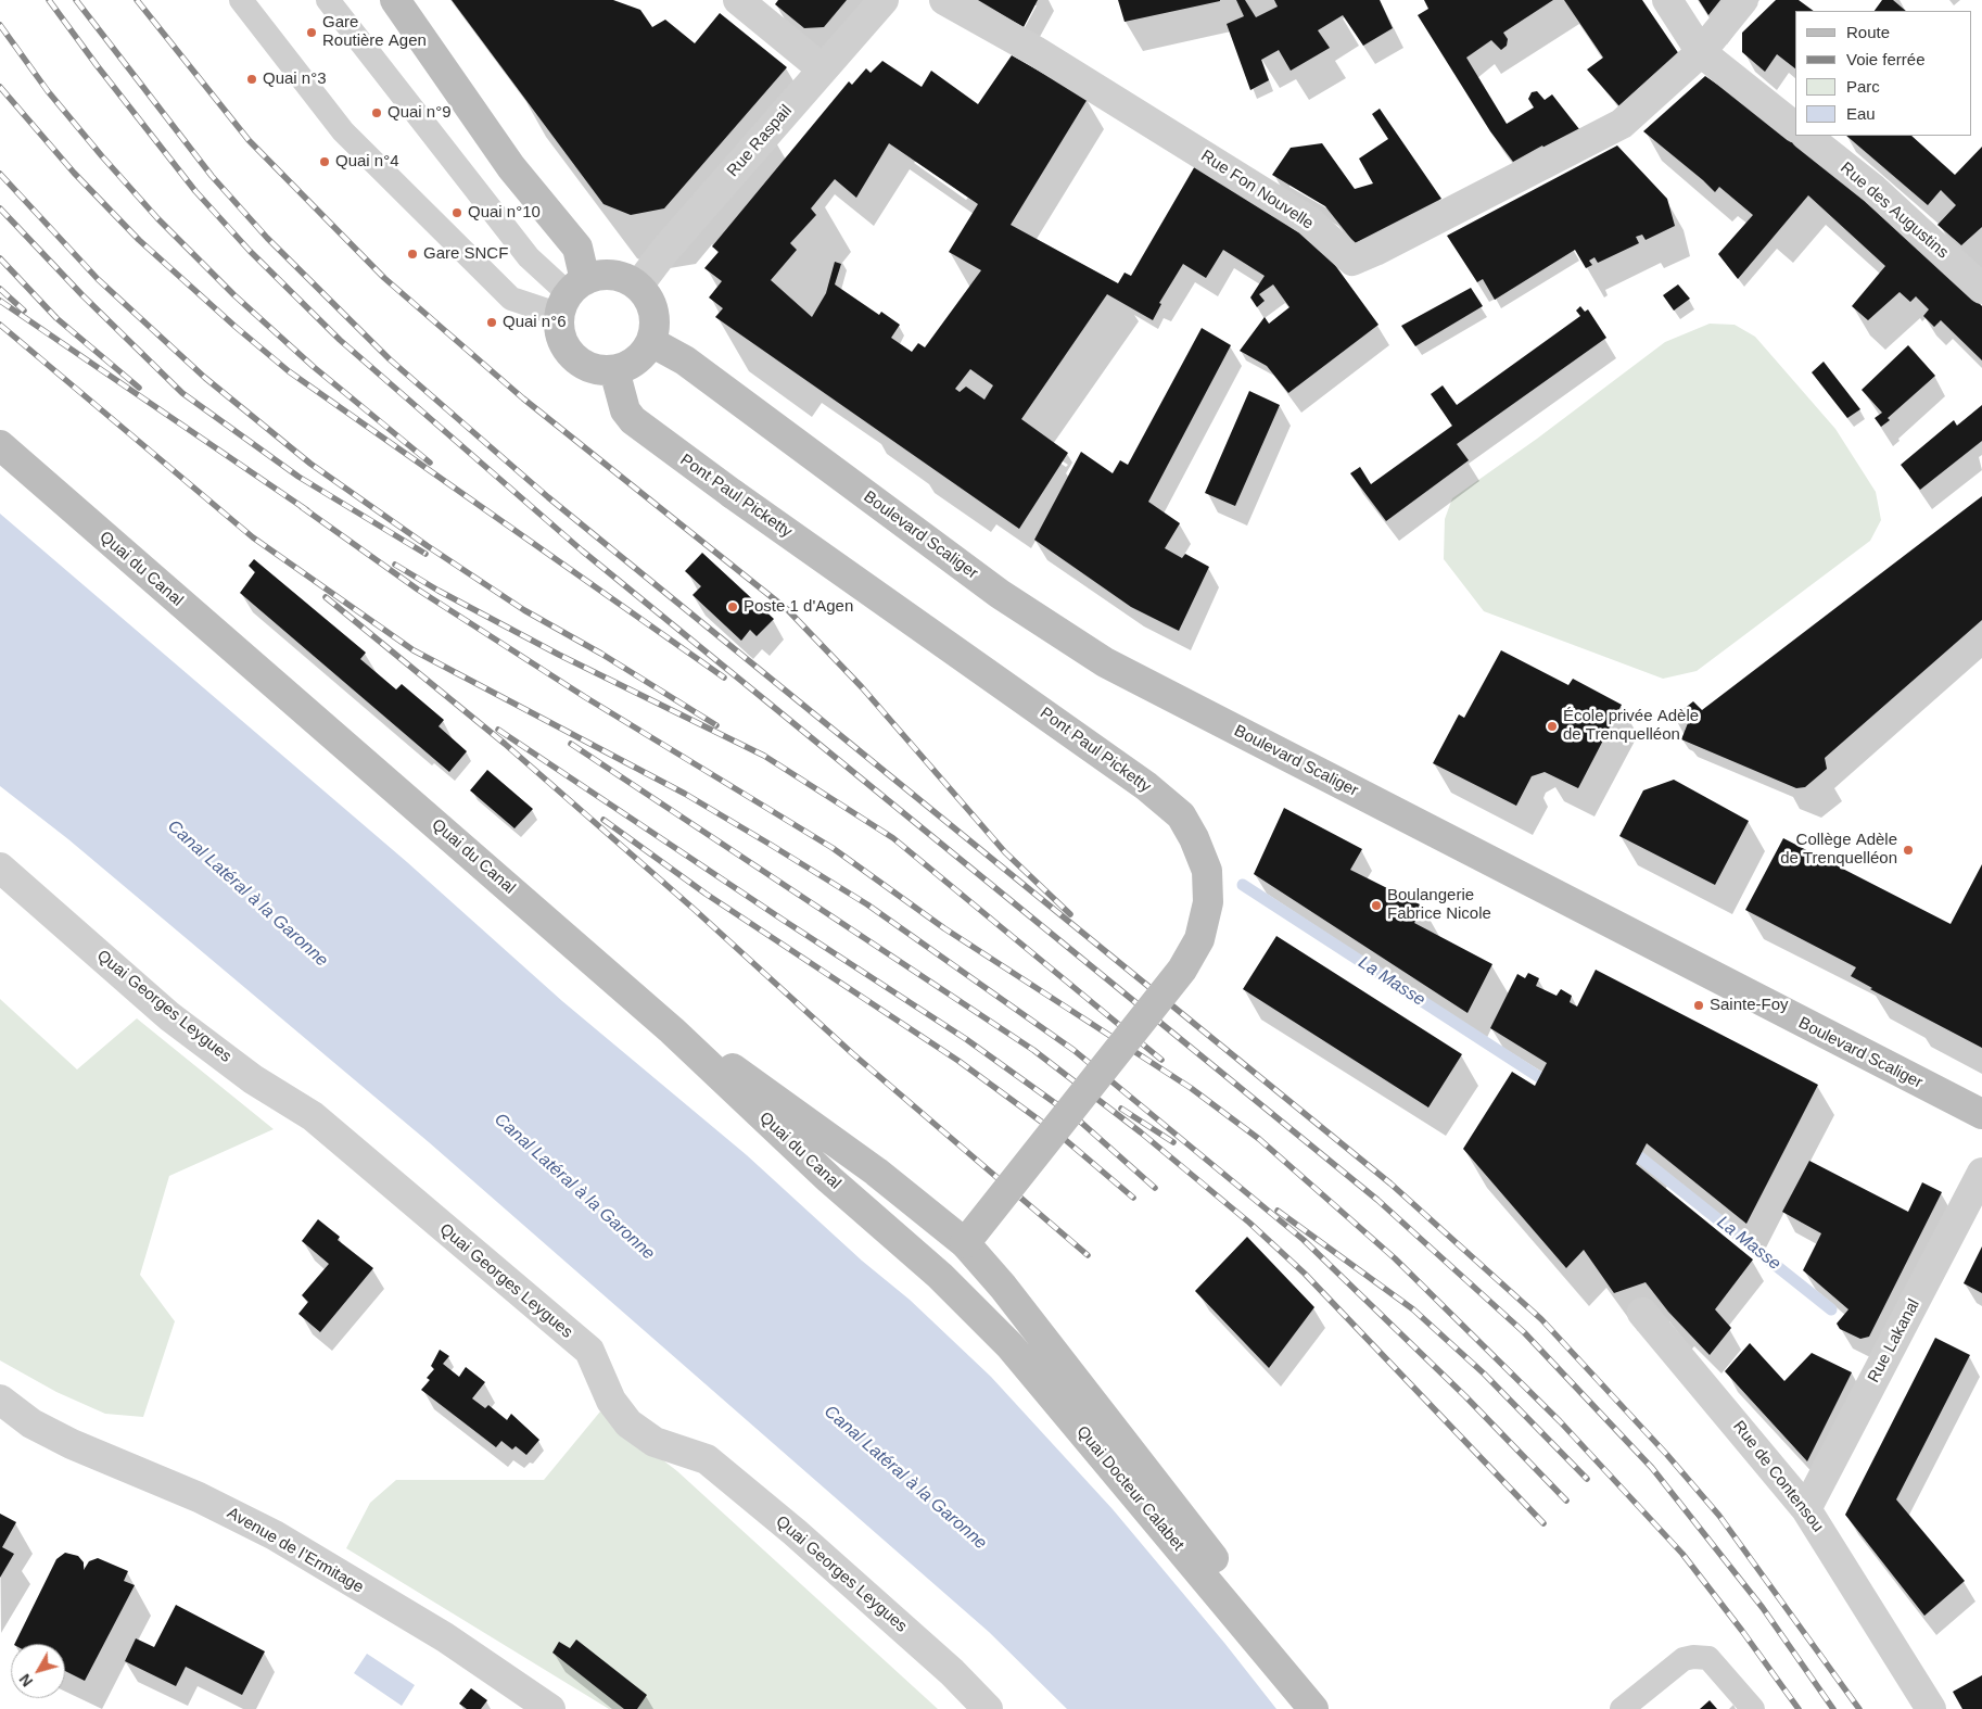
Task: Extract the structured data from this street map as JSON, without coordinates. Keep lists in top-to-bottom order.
{
  "streets": {
    "street": [
      "Rue Raspail",
      "Rue Fon Nouvelle",
      "Rue des Augustins",
      "Pont Paul Picketty",
      "Boulevard Scaliger",
      "Quai du Canal",
      "Quai Georges Leygues",
      "Rue Lakanal",
      "Rue de Contensou",
      "Quai Docteur Calabet",
      "Avenue de l’Ermitage"
    ]
  },
  "crossings": [
    ["Rue Raspail", "Pont Paul Picketty"],
    ["Rue Raspail", "Boulevard Scaliger"],
    ["Pont Paul Picketty", "Boulevard Scaliger"],
    ["Quai du Canal", "Quai Docteur Calabet"],
    ["Rue Lakanal", "Rue de Contensou"]
  ],
  "water": ["Canal Latéral à la Garonne", "La Masse"],
  "places": [
    "Gare Routière Agen",
    "Quai n°3",
    "Quai n°9",
    "Quai n°4",
    "Quai n°10",
    "Gare SNCF",
    "Quai n°6",
    "Poste 1 d'Agen",
    "École privée Adèle de Trenquelléon",
    "Collège Adèle de Trenquelléon",
    "Boulangerie Fabrice Nicole",
    "Sainte-Foy"
  ],
  "legend": [
    "Route",
    "Voie ferrée",
    "Parc",
    "Eau"
  ],
  "north": "bottom left"
}
